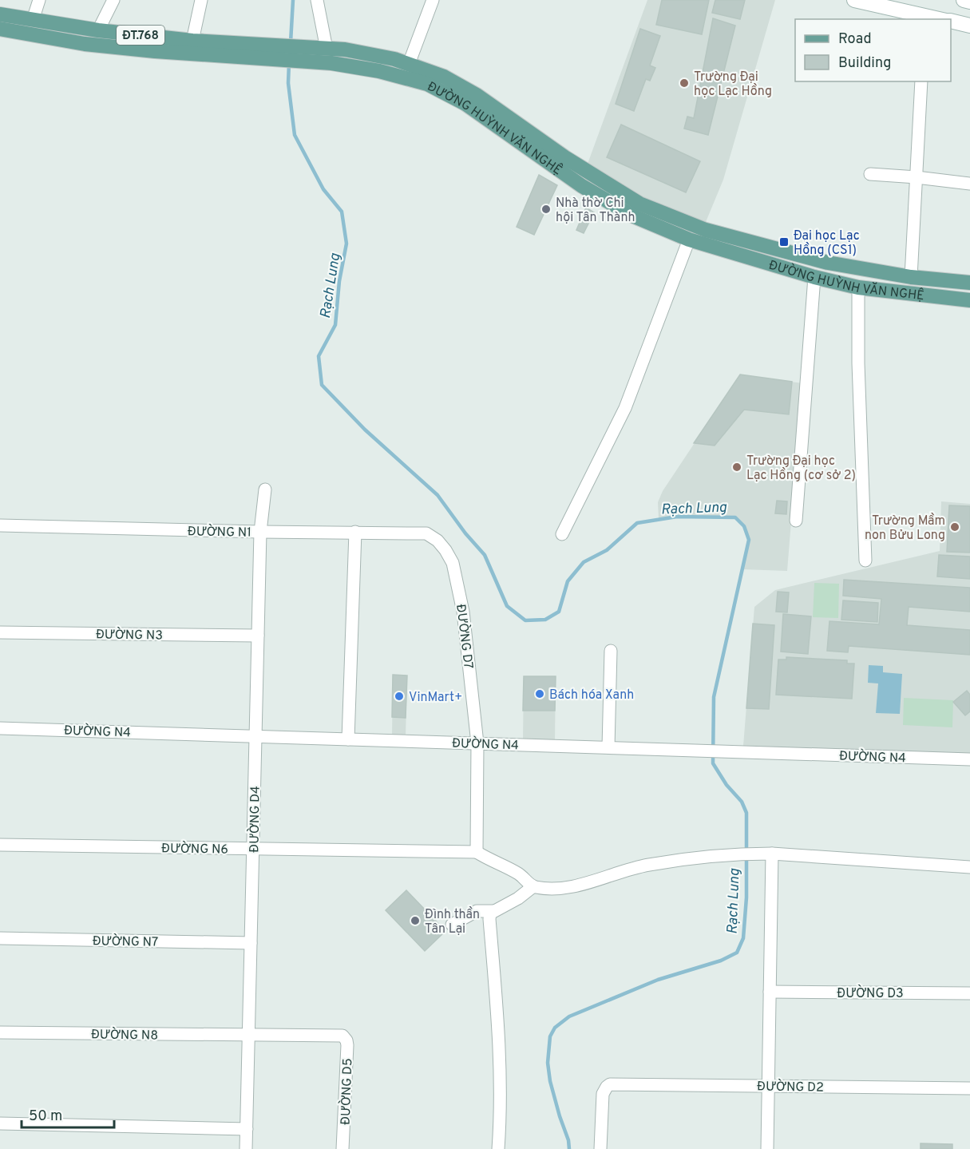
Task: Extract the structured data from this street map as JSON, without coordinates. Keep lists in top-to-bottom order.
{
  "streets": {
    "main road": ["ĐT.768", "ĐƯỜNG HUỲNH VĂN NGHỆ"],
    "street": [
      "ĐƯỜNG N1",
      "ĐƯỜNG N3",
      "ĐƯỜNG D7",
      "ĐƯỜNG N4",
      "ĐƯỜNG D4",
      "ĐƯỜNG N6",
      "ĐƯỜNG N7",
      "ĐƯỜNG D3",
      "ĐƯỜNG N8",
      "ĐƯỜNG D2",
      "ĐƯỜNG D5"
    ]
  },
  "crossings": [
    ["ĐƯỜNG N1", "ĐƯỜNG D7"],
    ["ĐƯỜNG N1", "ĐƯỜNG D4"],
    ["ĐƯỜNG N3", "ĐƯỜNG D4"],
    ["ĐƯỜNG D7", "ĐƯỜNG N4"],
    ["ĐƯỜNG D7", "ĐƯỜNG N6"],
    ["ĐƯỜNG N4", "ĐƯỜNG D4"],
    ["ĐƯỜNG D4", "ĐƯỜNG N6"],
    ["ĐƯỜNG D4", "ĐƯỜNG N7"],
    ["ĐƯỜNG D4", "ĐƯỜNG N8"],
    ["ĐƯỜNG N8", "ĐƯỜNG D5"]
  ],
  "water": ["Rạch Lung"],
  "places": {
    "other": [
      "Trường Đại học Lạc Hồng",
      "Nhà thờ Chi hội Tân Thành",
      "Trường Đại học Lạc Hồng (cơ sở 2)",
      "Trường Mầm non Bửu Long",
      "Bách hóa Xanh",
      "VinMart+",
      "Đình thần Tân Lại"
    ],
    "transit": ["Đại học Lạc Hồng (CS1)"]
  },
  "legend": ["Road", "Building"],
  "scale_bar": "50 m"
}
